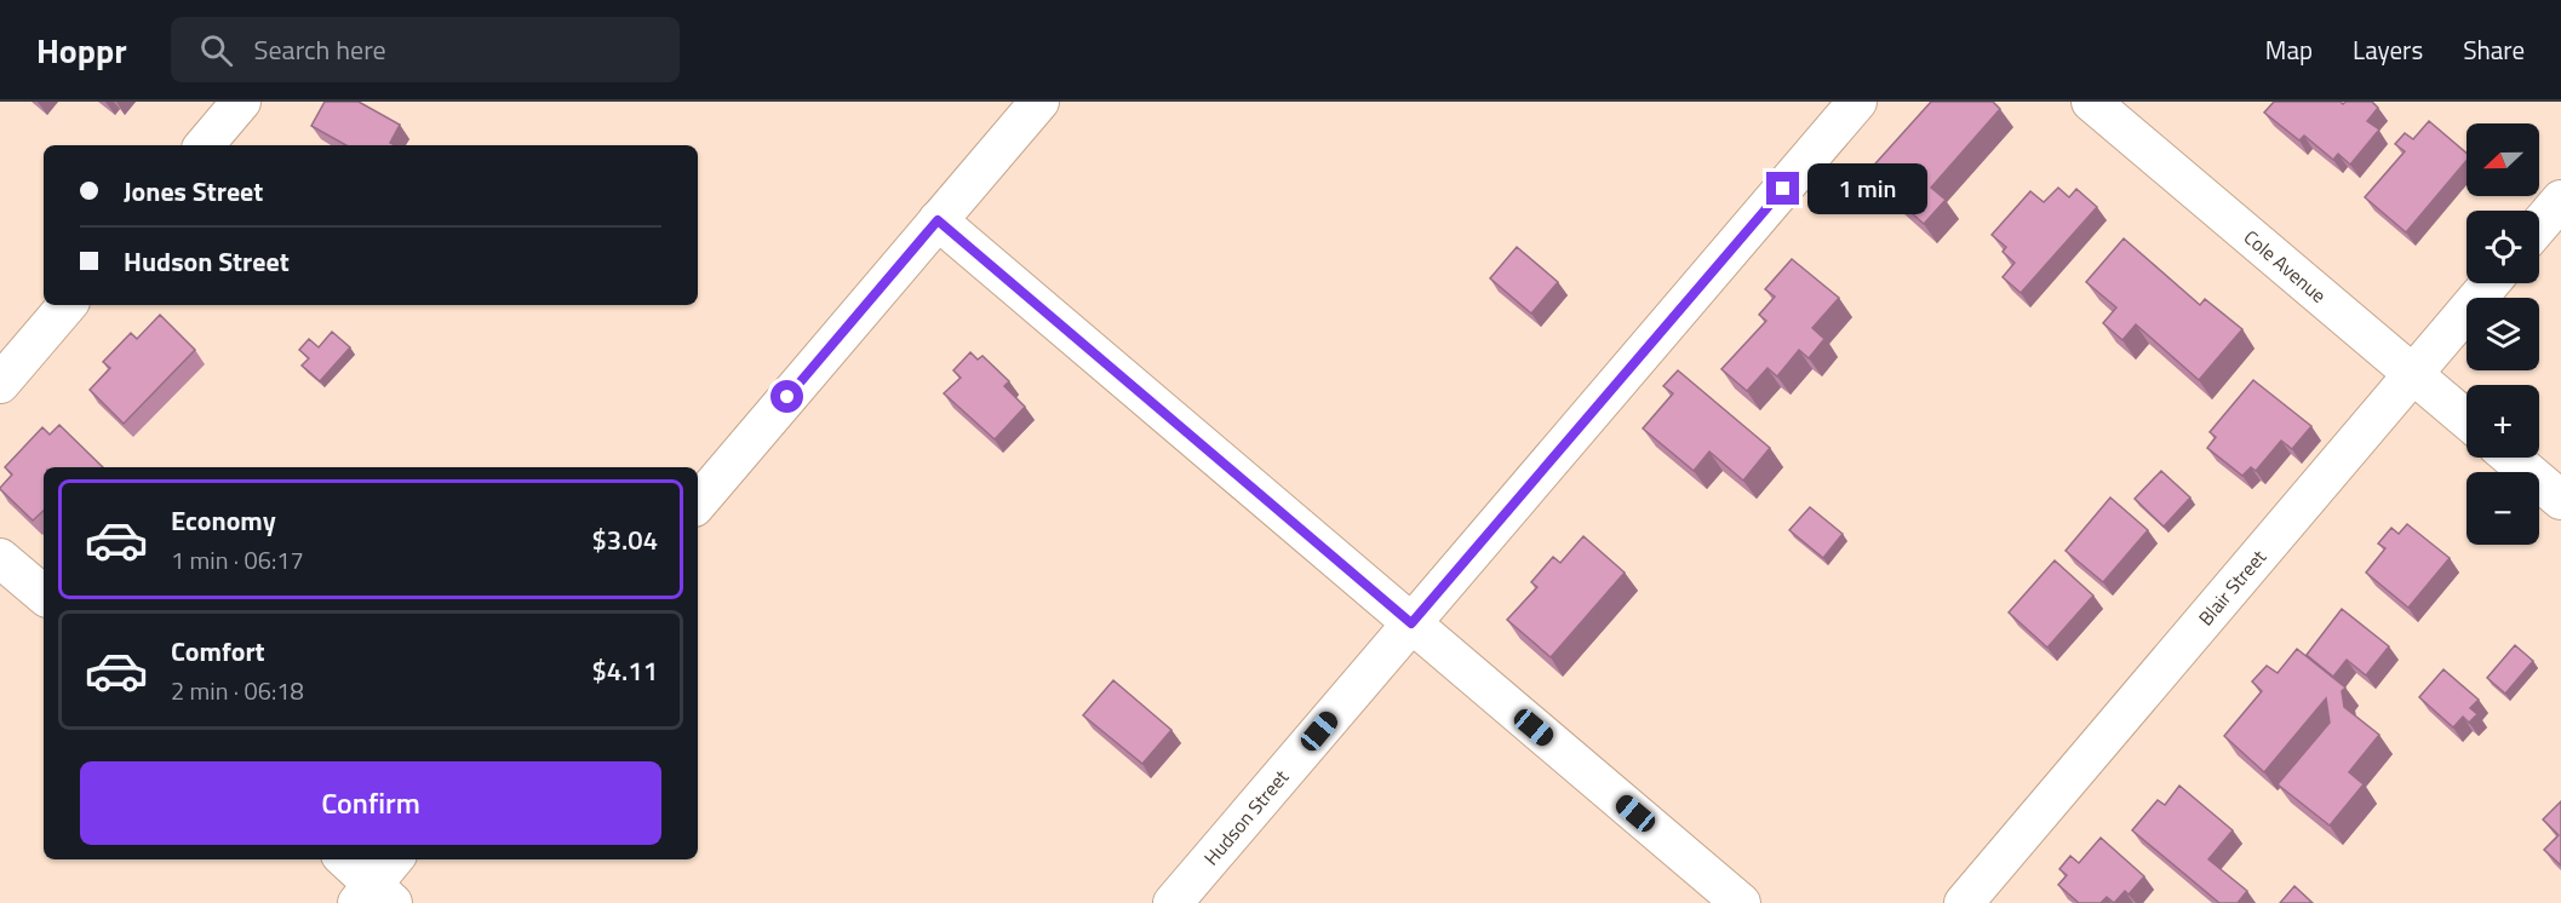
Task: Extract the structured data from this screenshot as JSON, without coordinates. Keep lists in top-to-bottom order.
{
  "streets": {
    "street": ["Cole Avenue", "Blair Street", "Hudson Street"]
  },
  "crossings": [
    ["Cole Avenue", "Blair Street"]
  ],
  "north": "left",
  "page": {
    "header": "Hoppr",
    "search": "Search here",
    "nav": ["Map", "Layers", "Share"],
    "map_buttons": ["+", "−"],
    "banner": ["Jones Street", "Hudson Street"],
    "bubble": "1 min",
    "list": [
      {
        "name": "Economy",
        "note": "1 min · 06:17",
        "value": "$3.04"
      },
      {
        "name": "Comfort",
        "note": "2 min · 06:18",
        "value": "$4.11"
      }
    ],
    "buttons": "Confirm"
  }
}
